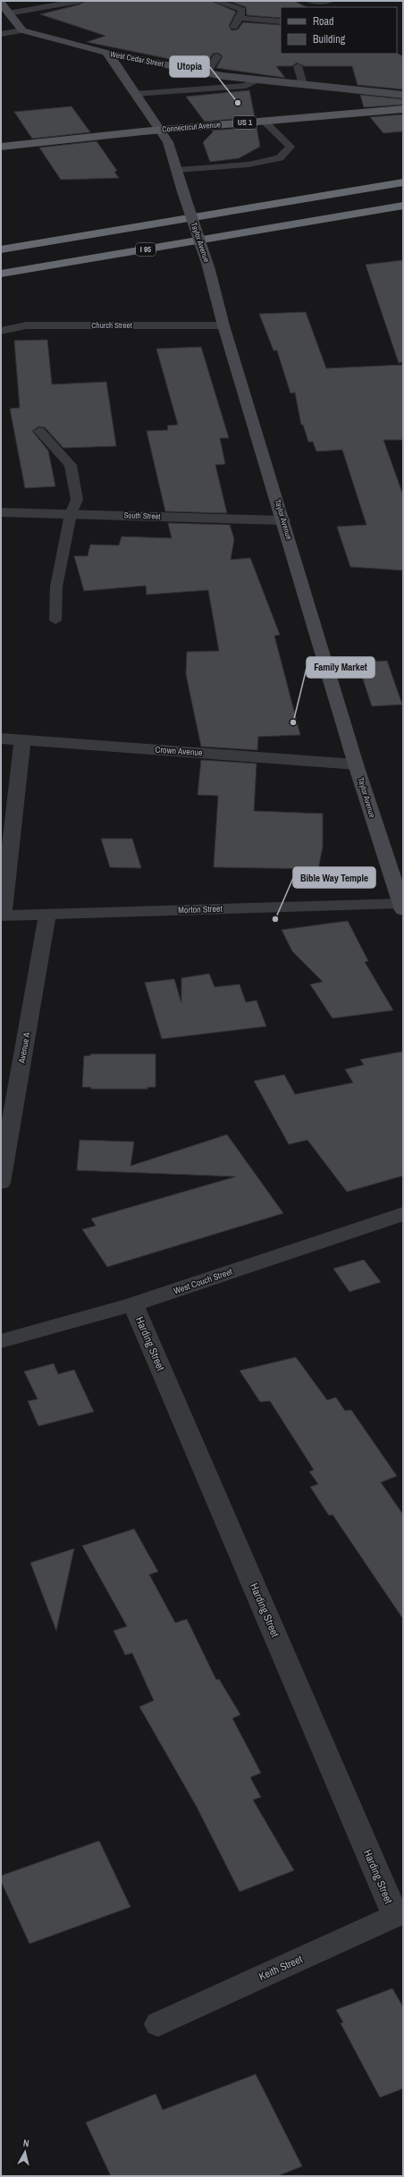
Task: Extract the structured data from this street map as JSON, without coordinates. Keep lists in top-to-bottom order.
{
  "streets": {
    "highway": ["I 95"],
    "main road": ["US 1", "Connecticut Avenue"],
    "street": [
      "West Cedar Street",
      "Taylor Avenue",
      "Church Street",
      "South Street",
      "Crown Avenue",
      "Morton Street",
      "Avenue A",
      "West Couch Street",
      "Harding Street",
      "Keith Street"
    ]
  },
  "crossings": [
    ["West Cedar Street", "Taylor Avenue"],
    ["Connecticut Avenue", "Taylor Avenue"],
    ["Taylor Avenue", "Church Street"],
    ["Taylor Avenue", "South Street"],
    ["Taylor Avenue", "Crown Avenue"],
    ["Taylor Avenue", "Morton Street"],
    ["Morton Street", "Avenue A"],
    ["West Couch Street", "Harding Street"],
    ["Harding Street", "Keith Street"]
  ],
  "places": ["Utopia", "Family Market", "Bible Way Temple"],
  "legend": ["Road", "Building"],
  "north": "top"
}
